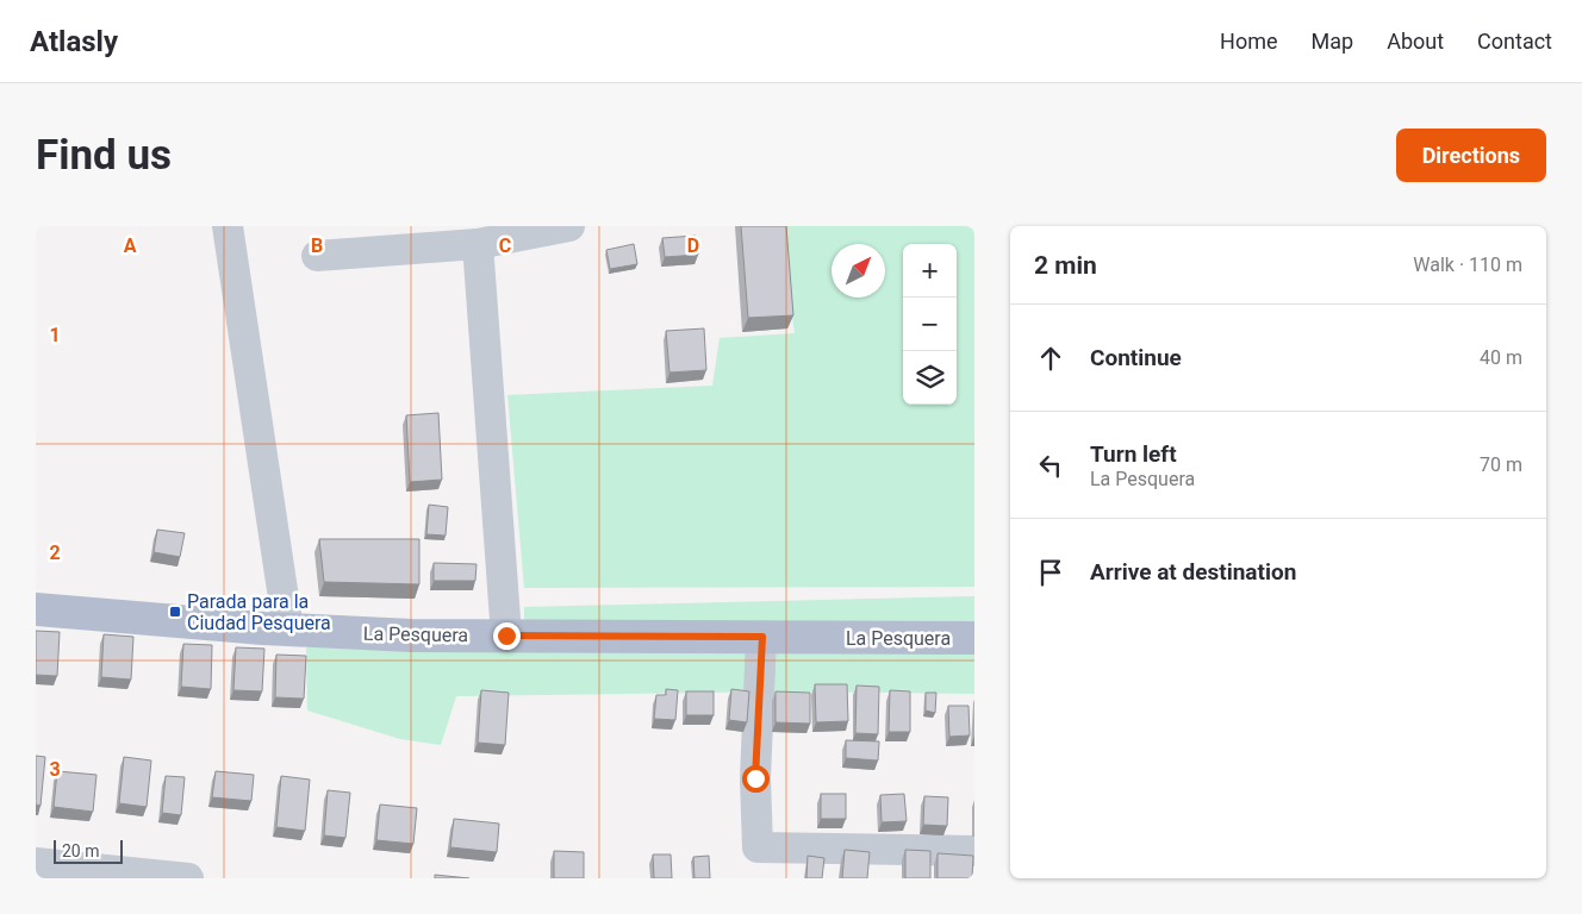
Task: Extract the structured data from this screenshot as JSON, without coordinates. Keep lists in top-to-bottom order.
{
  "streets": {
    "main road": ["La Pesquera"]
  },
  "places": {
    "transit": ["Parada para la Ciudad Pesquera"]
  },
  "scale_bar": "20 m",
  "north": "top right",
  "page": {
    "header": "Atlasly",
    "nav": [
      "Home",
      "Map",
      "About",
      "Contact"
    ],
    "buttons": "Directions",
    "title": "Find us",
    "heading": ["2 min", "Walk · 110 m"],
    "map_buttons": ["+", "−"],
    "list": [
      ["Continue", "40 m"],
      ["Turn left", "La Pesquera", "70 m"],
      "Arrive at destination"
    ],
    "scale": "20 m"
  },
  "grid": {
    "columns": [
      "A",
      "B",
      "C",
      "D"
    ],
    "rows": ["1", "2", "3"]
  }
}
